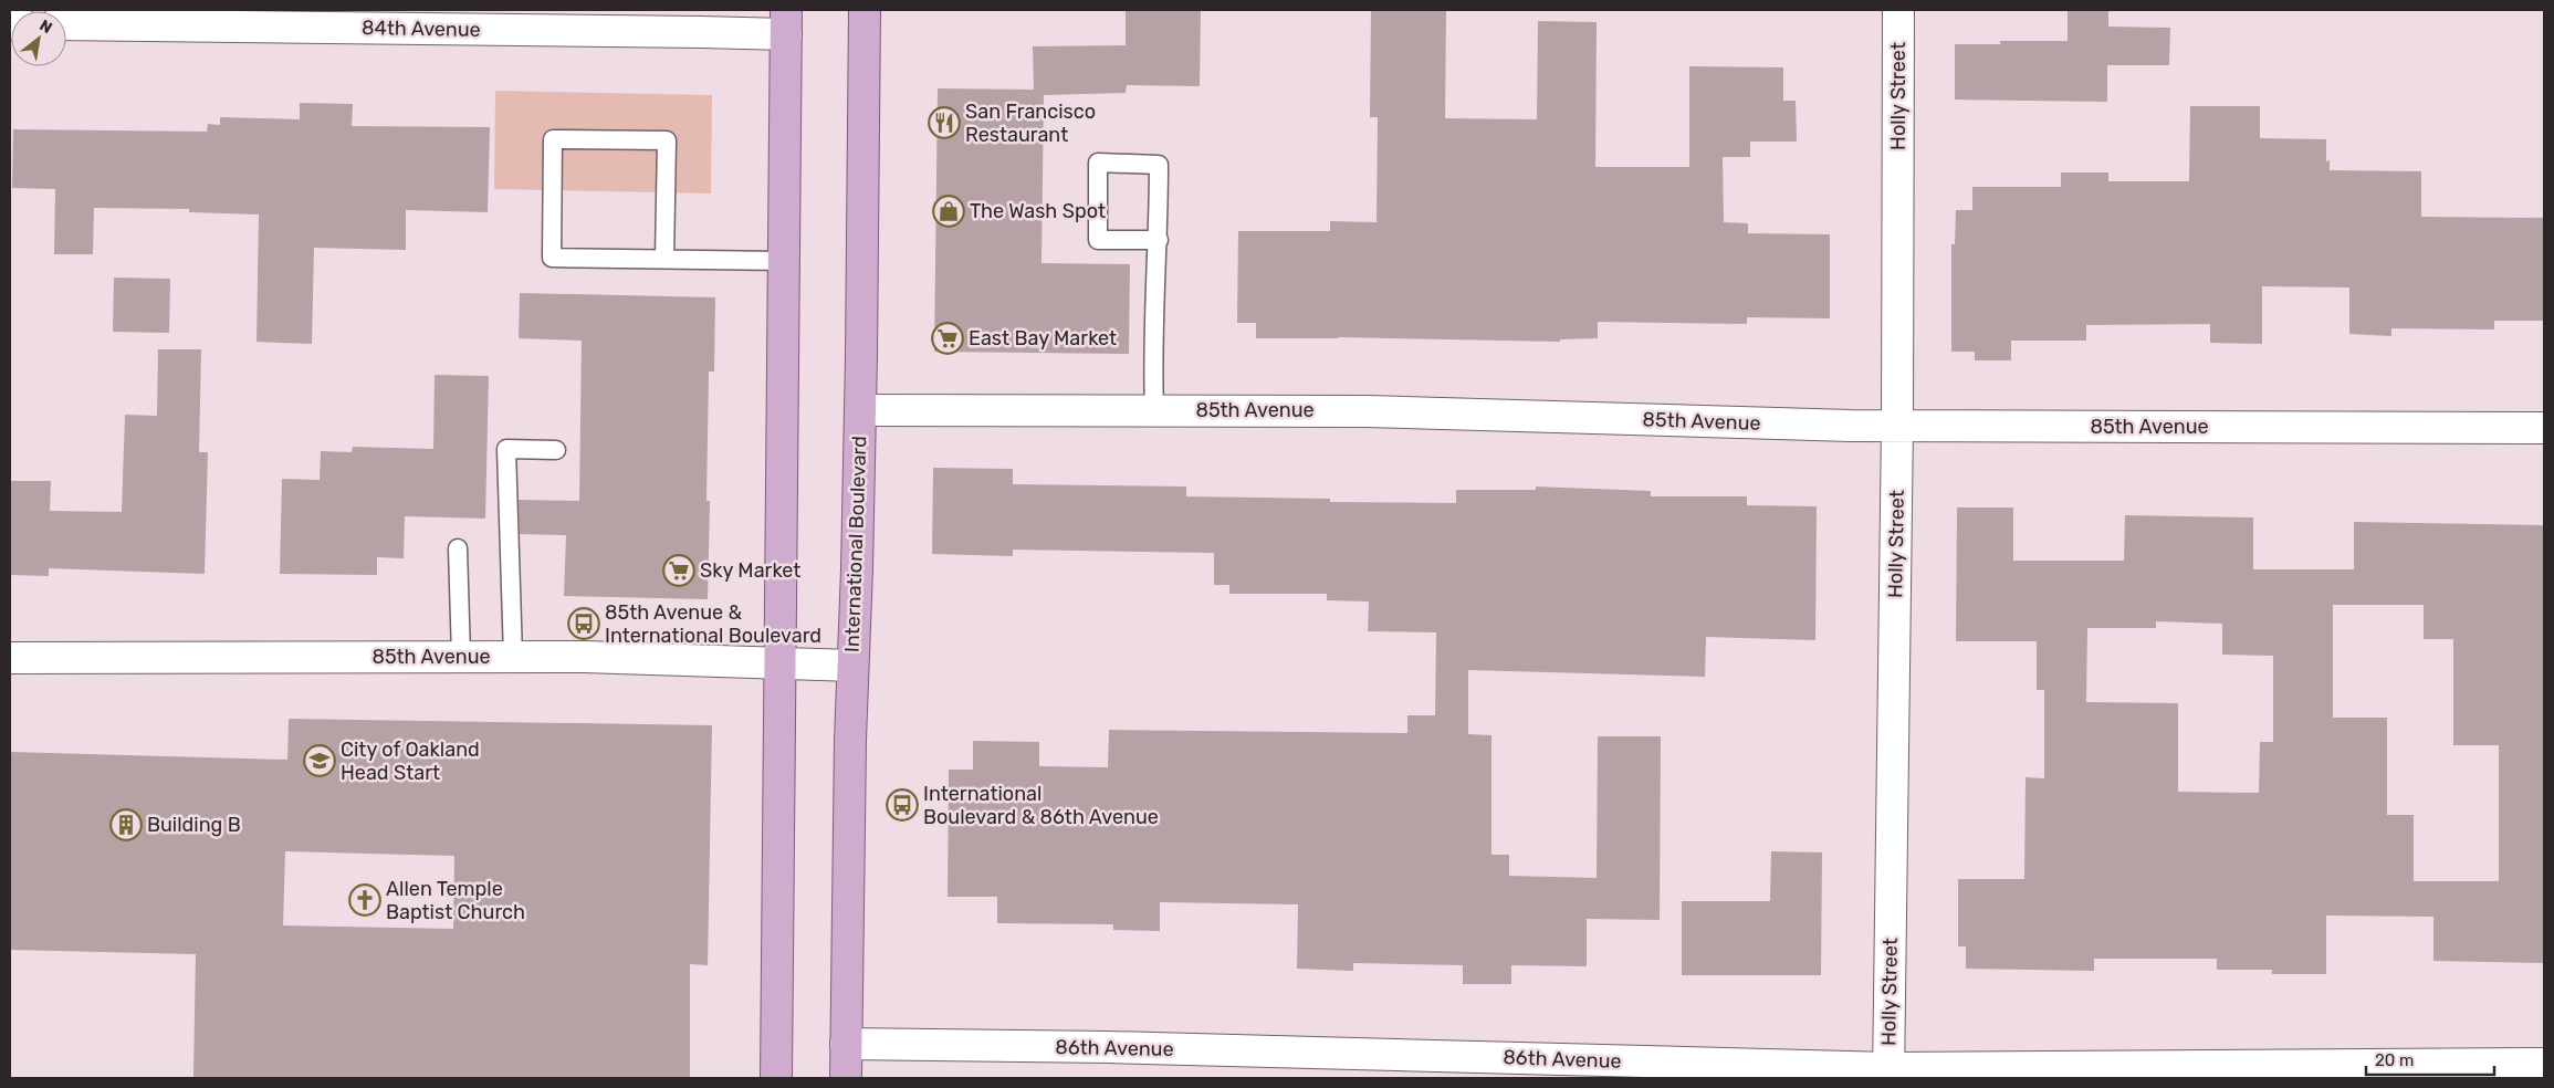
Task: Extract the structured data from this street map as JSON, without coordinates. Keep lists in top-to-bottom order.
{
  "streets": {
    "main road": ["International Boulevard"],
    "street": [
      "84th Avenue",
      "Holly Street",
      "85th Avenue",
      "86th Avenue"
    ]
  },
  "crossings": [
    ["Holly Street", "85th Avenue"],
    ["Holly Street", "86th Avenue"],
    ["85th Avenue", "International Boulevard"],
    ["International Boulevard", "86th Avenue"]
  ],
  "places": {
    "restaurant": ["San Francisco Restaurant"],
    "shop": ["The Wash Spot"],
    "supermarket": ["East Bay Market", "Sky Market"],
    "bus stop": ["85th Avenue & International Boulevard", "International Boulevard & 86th Avenue"],
    "school or university": ["City of Oakland Head Start"],
    "building": ["Building B"],
    "church": ["Allen Temple Baptist Church"]
  },
  "scale_bar": "20 m",
  "north": "top right"
}
